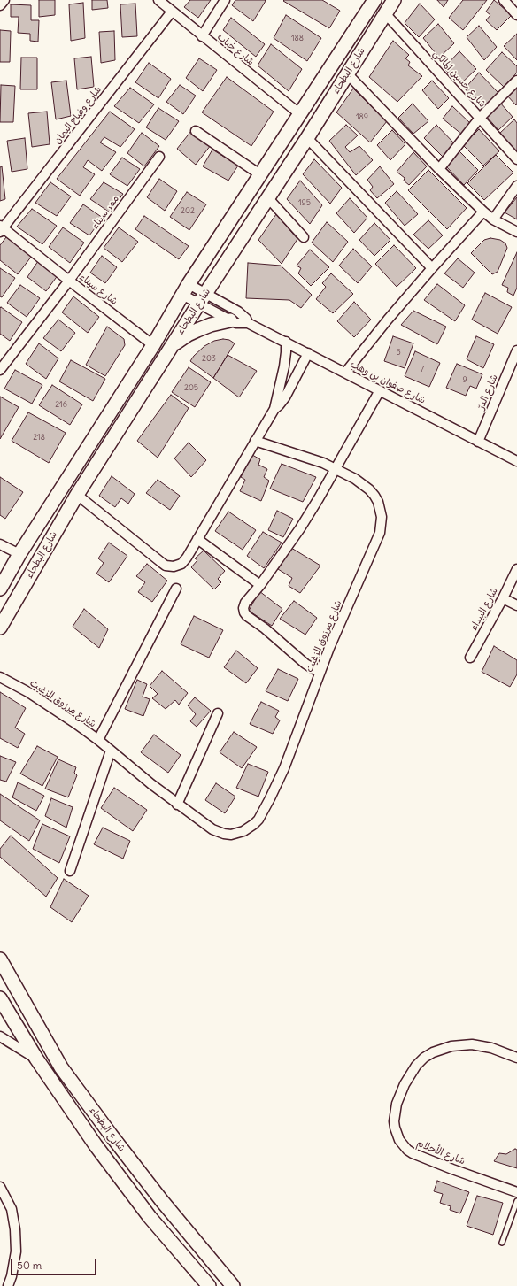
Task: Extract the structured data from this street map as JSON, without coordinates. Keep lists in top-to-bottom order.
{
  "streets": {
    "street": [
      "شارع خباب",
      "شارع البطحاء",
      "شارع حسين المالكي",
      "شارع وضاح اليمان",
      "ممر سيناء",
      "شارع سيناء",
      "شارع صفوان بن وهب",
      "شارع الدرّ",
      "شارع البيداء",
      "شارع مرزوق الزغيت",
      "شارع الأحلام"
    ]
  },
  "crossings": [
    ["شارع خباب", "شارع البطحاء"],
    ["شارع خباب", "شارع وضاح اليمان"],
    ["شارع البطحاء", "شارع حسين المالكي"],
    ["شارع البطحاء", "شارع سيناء"],
    ["شارع البطحاء", "شارع صفوان بن وهب"],
    ["ممر سيناء", "شارع سيناء"],
    ["شارع صفوان بن وهب", "شارع الدرّ"]
  ],
  "house_numbers": [
    "188",
    "189",
    "195",
    "202",
    "5",
    "203",
    "7",
    "9",
    "205",
    "216",
    "218"
  ],
  "scale_bar": "50 m"
}
